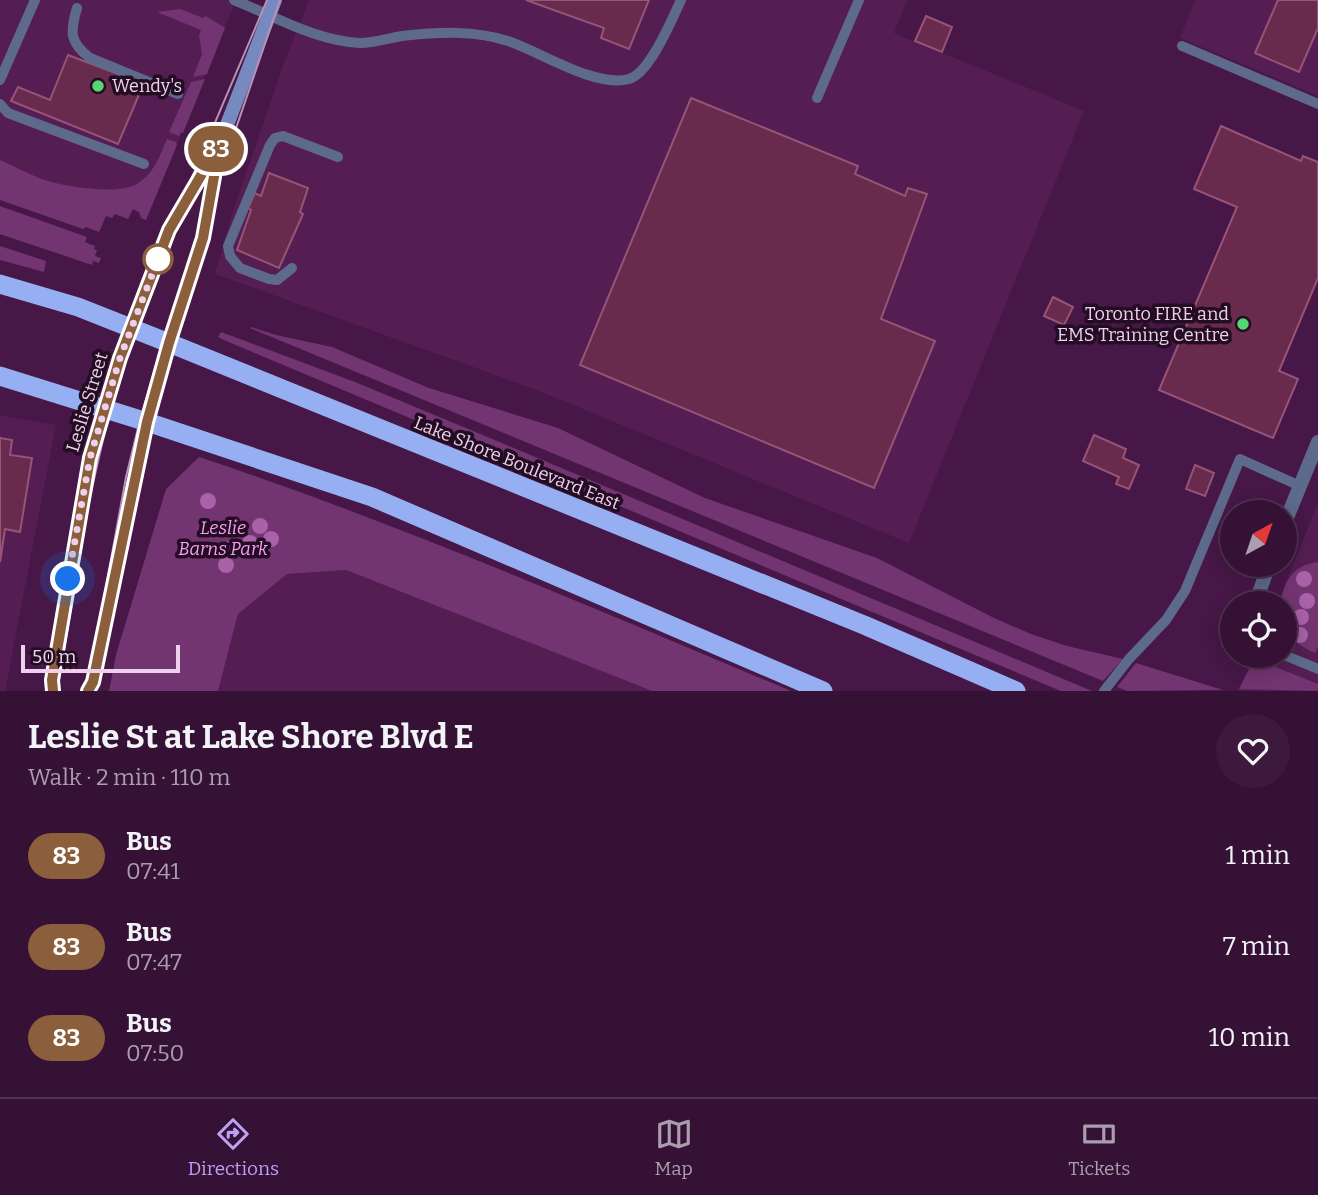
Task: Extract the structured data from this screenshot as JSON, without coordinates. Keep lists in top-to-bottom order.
{
  "streets": {
    "highway": ["Lake Shore Boulevard East"],
    "main road": ["Leslie Street"]
  },
  "crossings": [
    ["Leslie Street", "Lake Shore Boulevard East"]
  ],
  "parks": ["Leslie Barns Park"],
  "places": ["Wendy's", "Toronto FIRE and EMS Training Centre"],
  "lines": ["bus line 83"],
  "scale_bar": "50 m",
  "north": "top right",
  "page": {
    "on_map": "83",
    "scale": "50 m",
    "heading": ["Leslie St at Lake Shore Blvd E", "Walk · 2 min · 110 m"],
    "list": [
      {
        "mark": "83",
        "name": "Bus",
        "note": "07:41",
        "value": "1 min"
      },
      {
        "mark": "83",
        "name": "Bus",
        "note": "07:47",
        "value": "7 min"
      },
      {
        "mark": "83",
        "name": "Bus",
        "note": "07:50",
        "value": "10 min"
      }
    ],
    "tabs": ["Directions", "Map", "Tickets"]
  }
}
